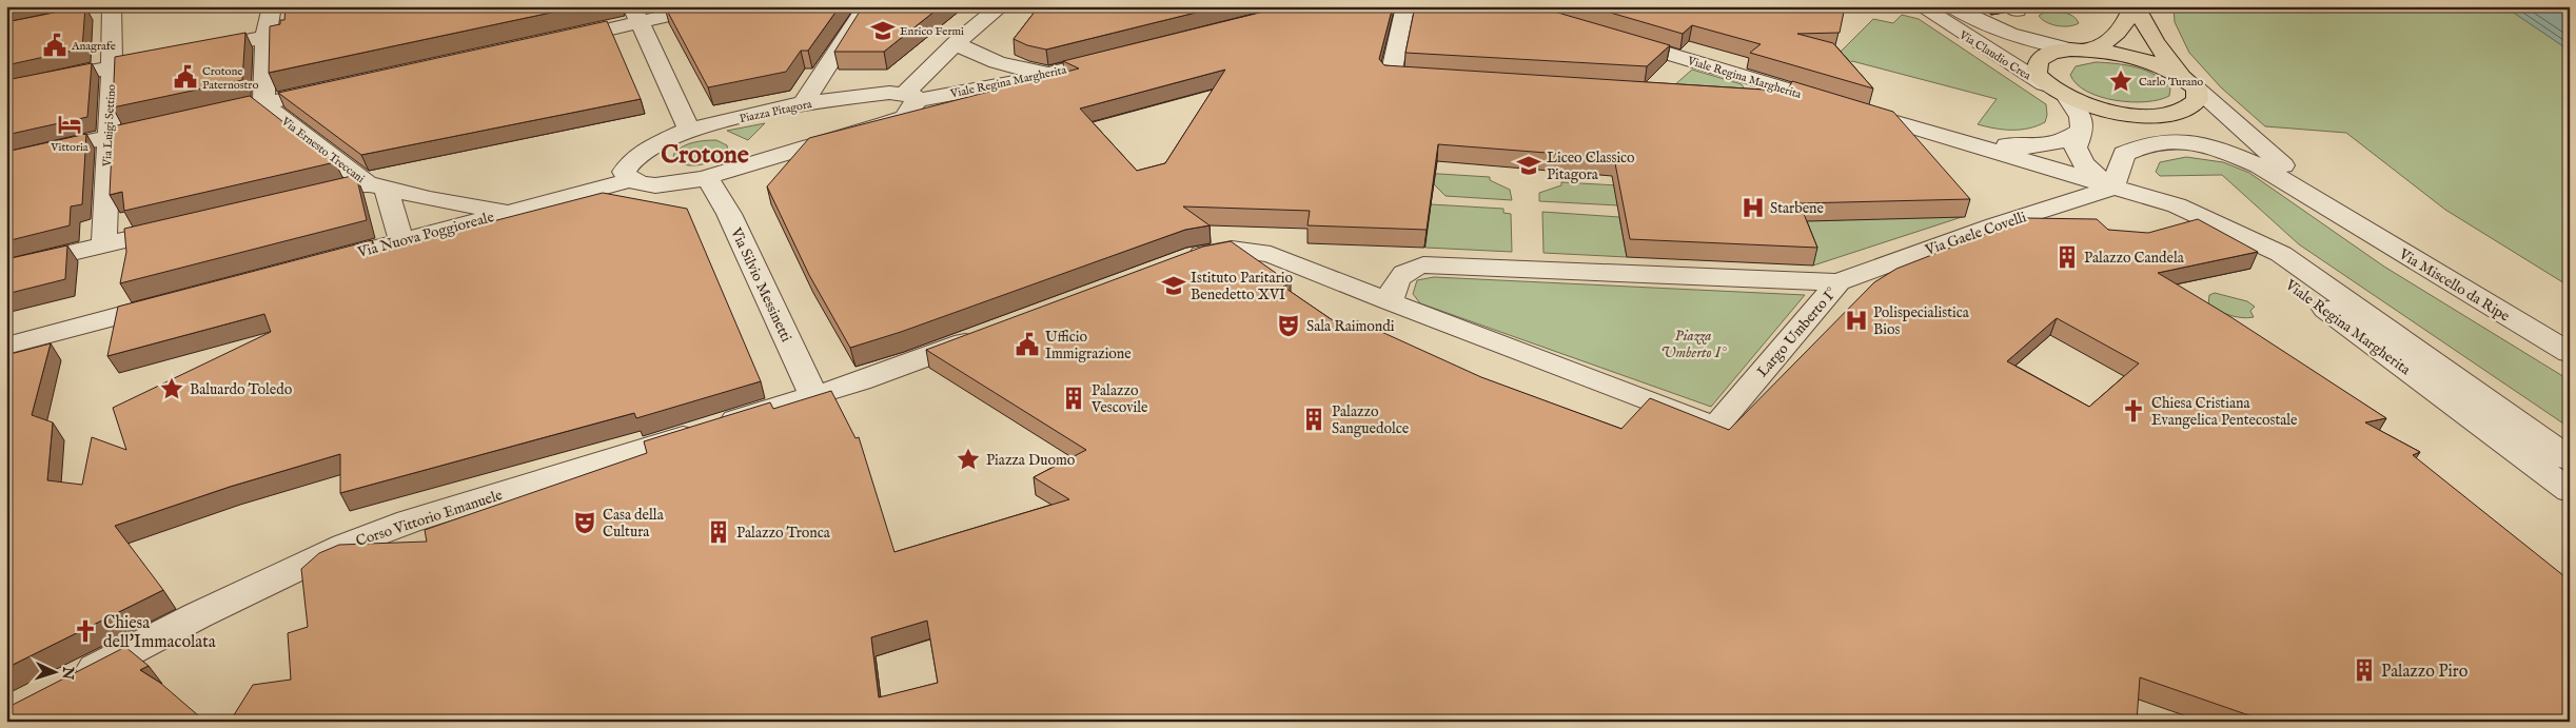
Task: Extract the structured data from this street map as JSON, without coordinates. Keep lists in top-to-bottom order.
{
  "streets": {
    "street": [
      "Via Claudio Crea",
      "Viale Regina Margherita",
      "Piazza Pitagora",
      "Via Luigi Settino",
      "Via Ernesto Treccani",
      "Via Gaele Covelli",
      "Via Nuova Poggioreale",
      "Via Silvio Messinetti",
      "Via Miscello da Ripe",
      "Largo Umberto I°",
      "Corso Vittorio Emanuele"
    ]
  },
  "crossings": [
    ["Viale Regina Margherita", "Piazza Pitagora"],
    ["Viale Regina Margherita", "Via Gaele Covelli"],
    ["Piazza Pitagora", "Via Nuova Poggioreale"],
    ["Via Gaele Covelli", "Largo Umberto I°"],
    ["Via Silvio Messinetti", "Corso Vittorio Emanuele"]
  ],
  "districts": ["Crotone"],
  "parks": ["Piazza Umberto I°"],
  "places": {
    "school or university": ["Enrico Fermi", "Liceo Classico Pitagora", "Istituto Paritario Benedetto XVI"],
    "public building": ["Anagrafe", "Crotone Paternostro", "Ufficio Immigrazione"],
    "place": ["Carlo Turano", "Baluardo Toledo", "Piazza Duomo"],
    "hotel": ["Vittoria"],
    "hospital": ["Starbene", "Polispecialistica Bios"],
    "building": [
      "Palazzo Candela",
      "Palazzo Vescovile",
      "Palazzo Sanguedolce",
      "Palazzo Tronca",
      "Palazzo Piro"
    ],
    "theatre": ["Sala Raimondi", "Casa della Cultura"],
    "church": ["Chiesa Cristiana Evangelica Pentecostale", "Chiesa dell'Immacolata"]
  },
  "north": "right"
}
